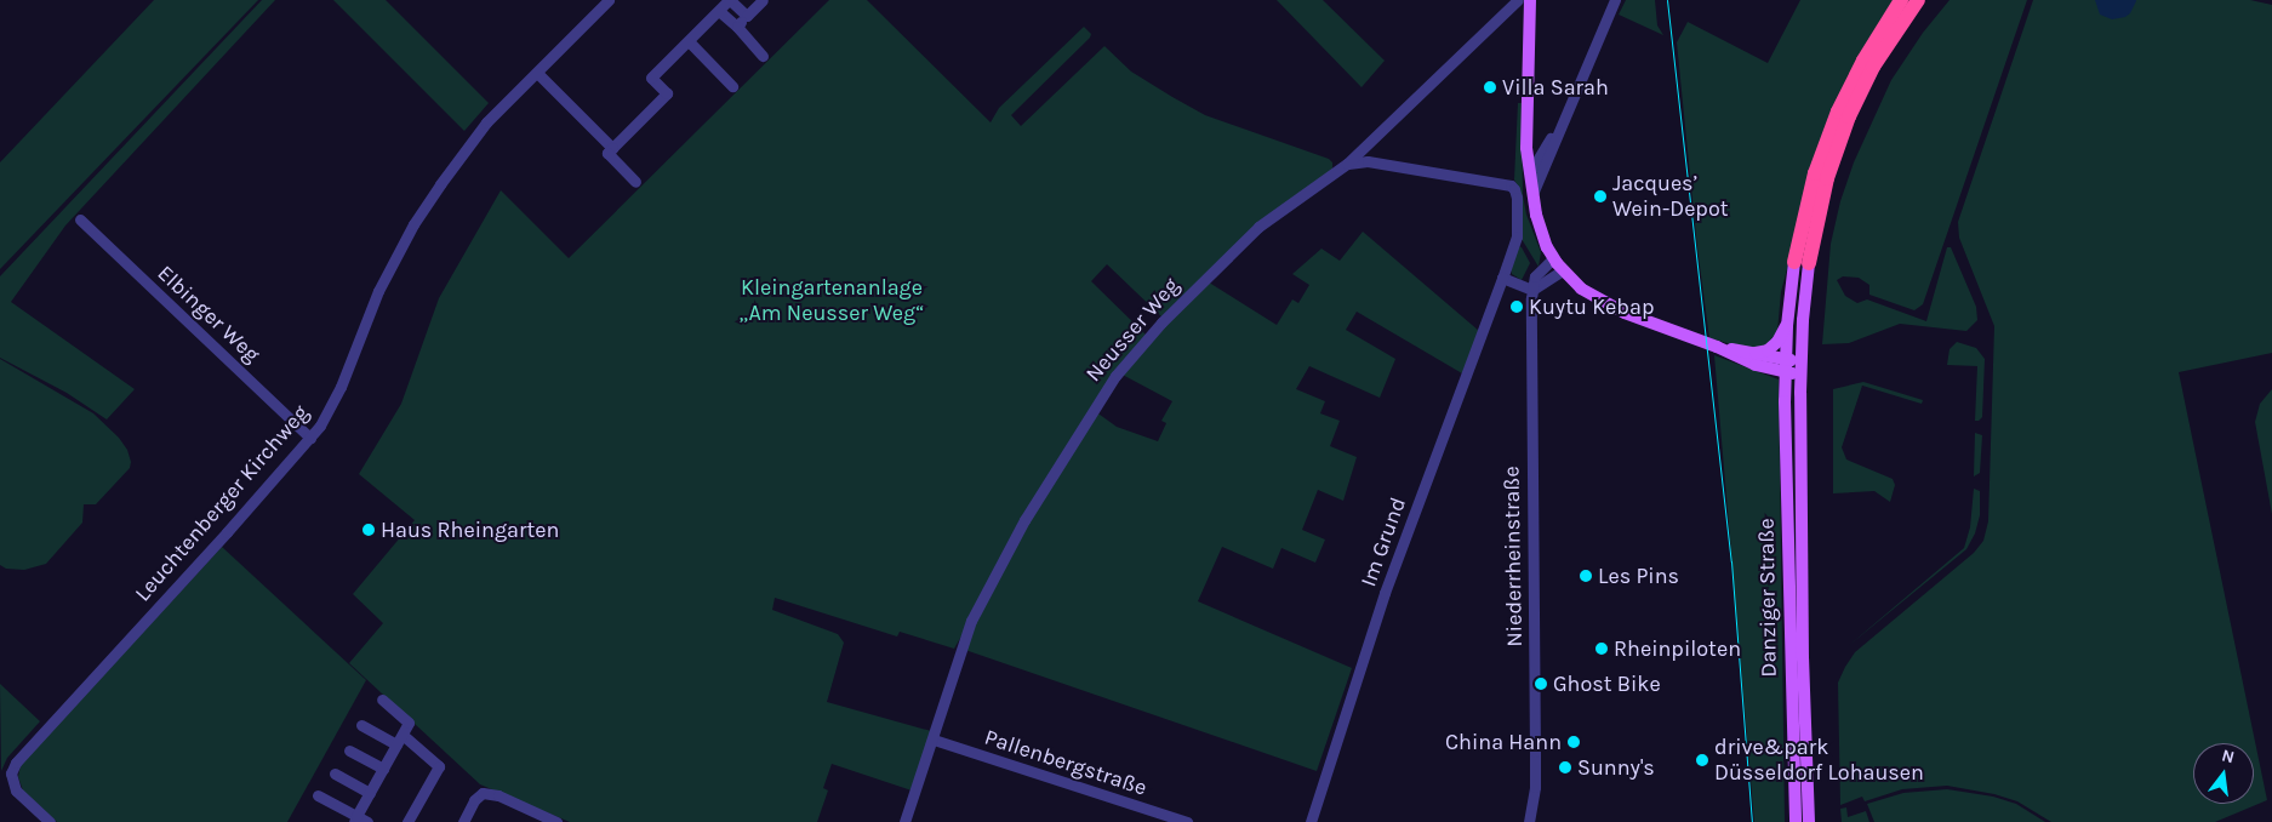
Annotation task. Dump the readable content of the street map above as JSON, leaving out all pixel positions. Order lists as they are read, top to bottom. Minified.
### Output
{"streets":{"highway":["Danziger Straße"],"street":["Elbinger Weg","Neusser Weg","Leuchtenberger Kirchweg","Im Grund","Niederrheinstraße","Pallenbergstraße"]},"crossings":[["Elbinger Weg","Leuchtenberger Kirchweg"],["Neusser Weg","Pallenbergstraße"]],"parks":["Kleingartenanlage „Am Neusser Weg“"],"places":["Villa Sarah","Jacques’ Wein-Depot","Kuytu Kebap","Haus Rheingarten","Les Pins","Rheinpiloten","Ghost Bike","China Hann","drive&park Düsseldorf Lohausen","Sunny's"],"north":"top"}
